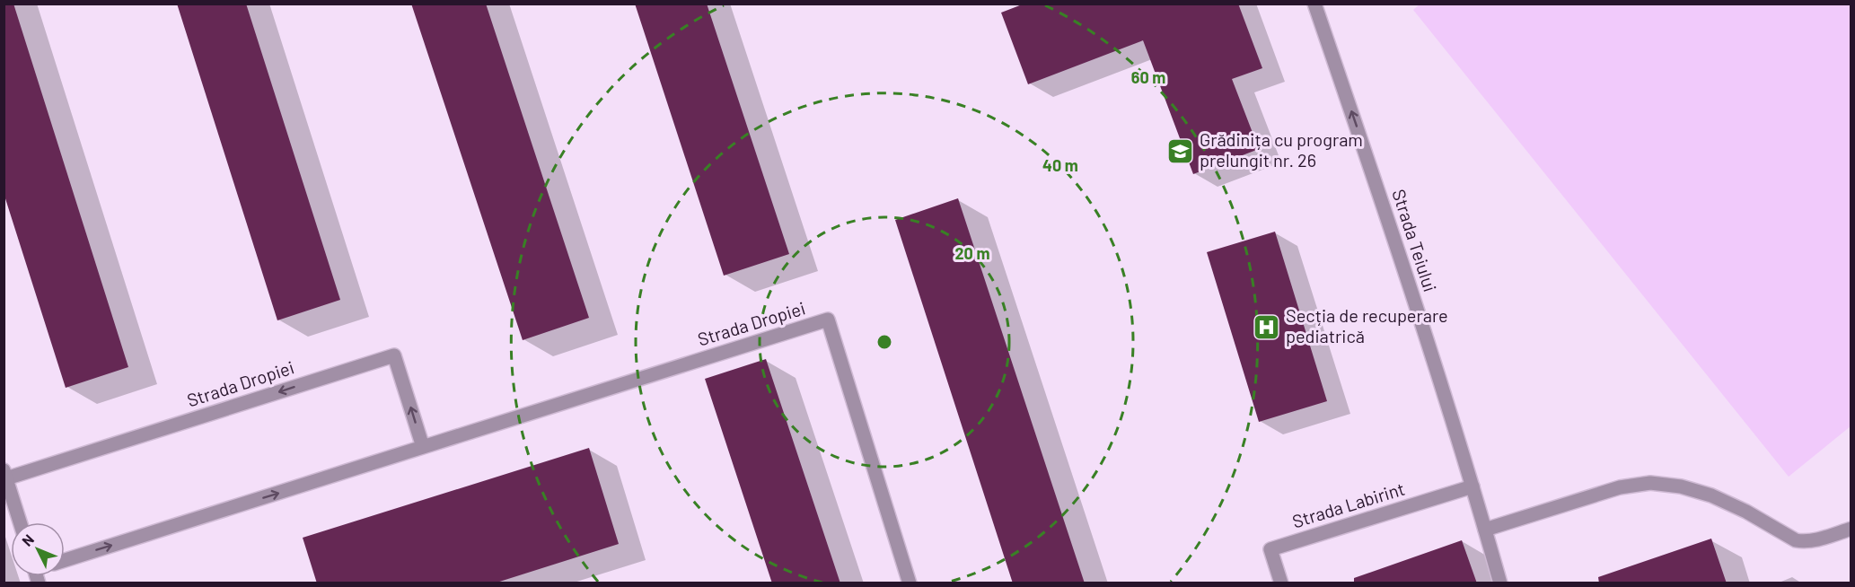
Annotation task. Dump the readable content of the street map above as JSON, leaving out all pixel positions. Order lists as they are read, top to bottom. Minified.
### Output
{"streets":{"street":["Strada Teiului","Strada Dropiei","Strada Labirint"]},"crossings":[["Strada Teiului","Strada Labirint"]],"one_way":["Strada Teiului"],"places":{"school or university":["Grădinița cu program prelungit nr. 26"],"hospital":["Secția de recuperare pediatrică"]},"north":"top left","rings":["60 m","40 m","20 m"]}
